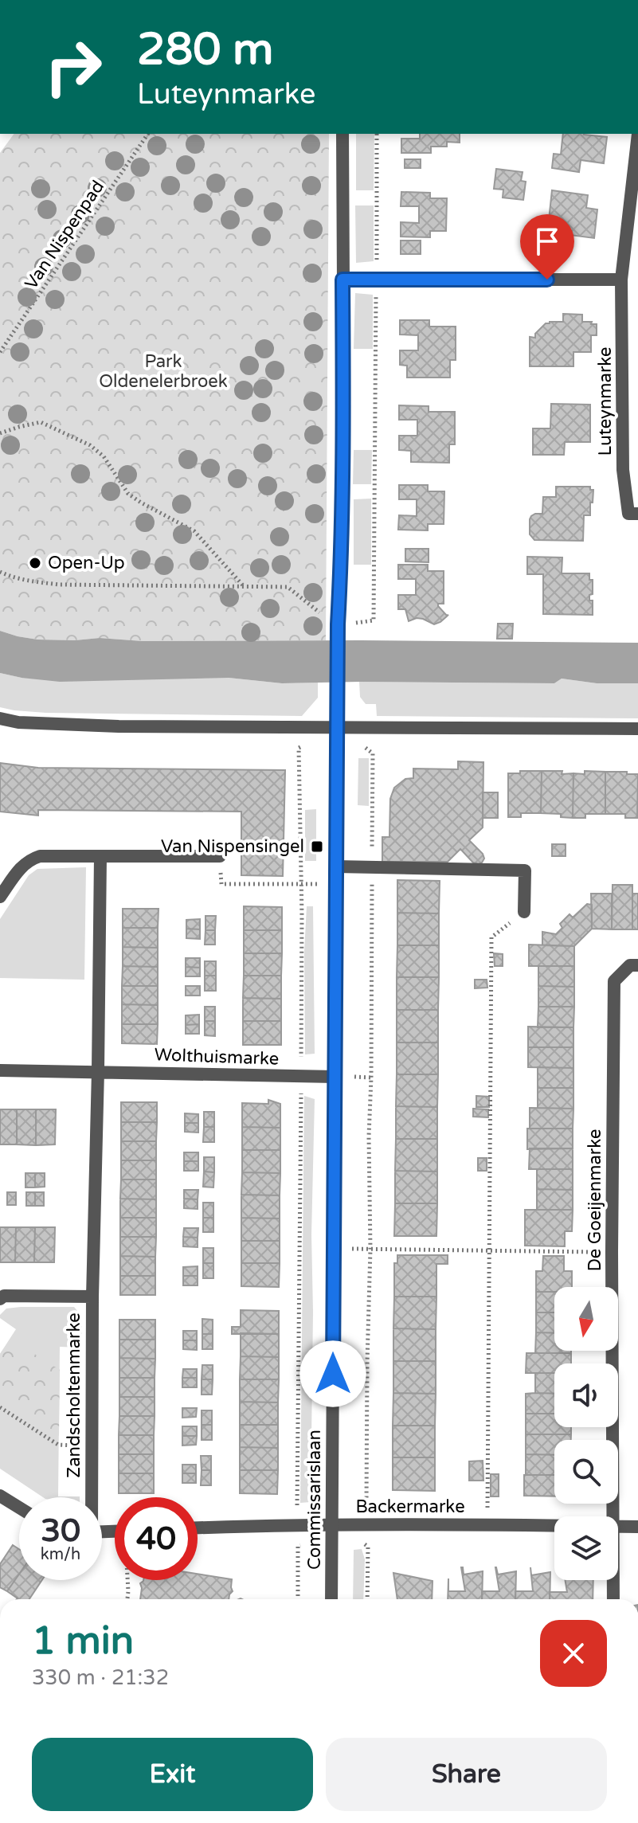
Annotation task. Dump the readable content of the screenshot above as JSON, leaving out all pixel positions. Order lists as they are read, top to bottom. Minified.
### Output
{"streets":{"street":["Luteynmarke","Wolthuismarke","De Goeijenmarke","Zandscholtenmarke","Commissarislaan","Backermarke"],"path":["Van Nispenpad"]},"crossings":[["Wolthuismarke","Zandscholtenmarke"],["Wolthuismarke","Commissarislaan"],["Commissarislaan","Backermarke"]],"parks":["Park Oldenelerbroek"],"places":{"other":["Open-Up"],"transit":["Van Nispensingel"]},"north":"bottom","page":{"turn":["280 m","Luteynmarke"],"speed":"30 km/h","limit":"40","heading":["1 min","330 m · 21:32"],"buttons":["Exit","Share"]}}
